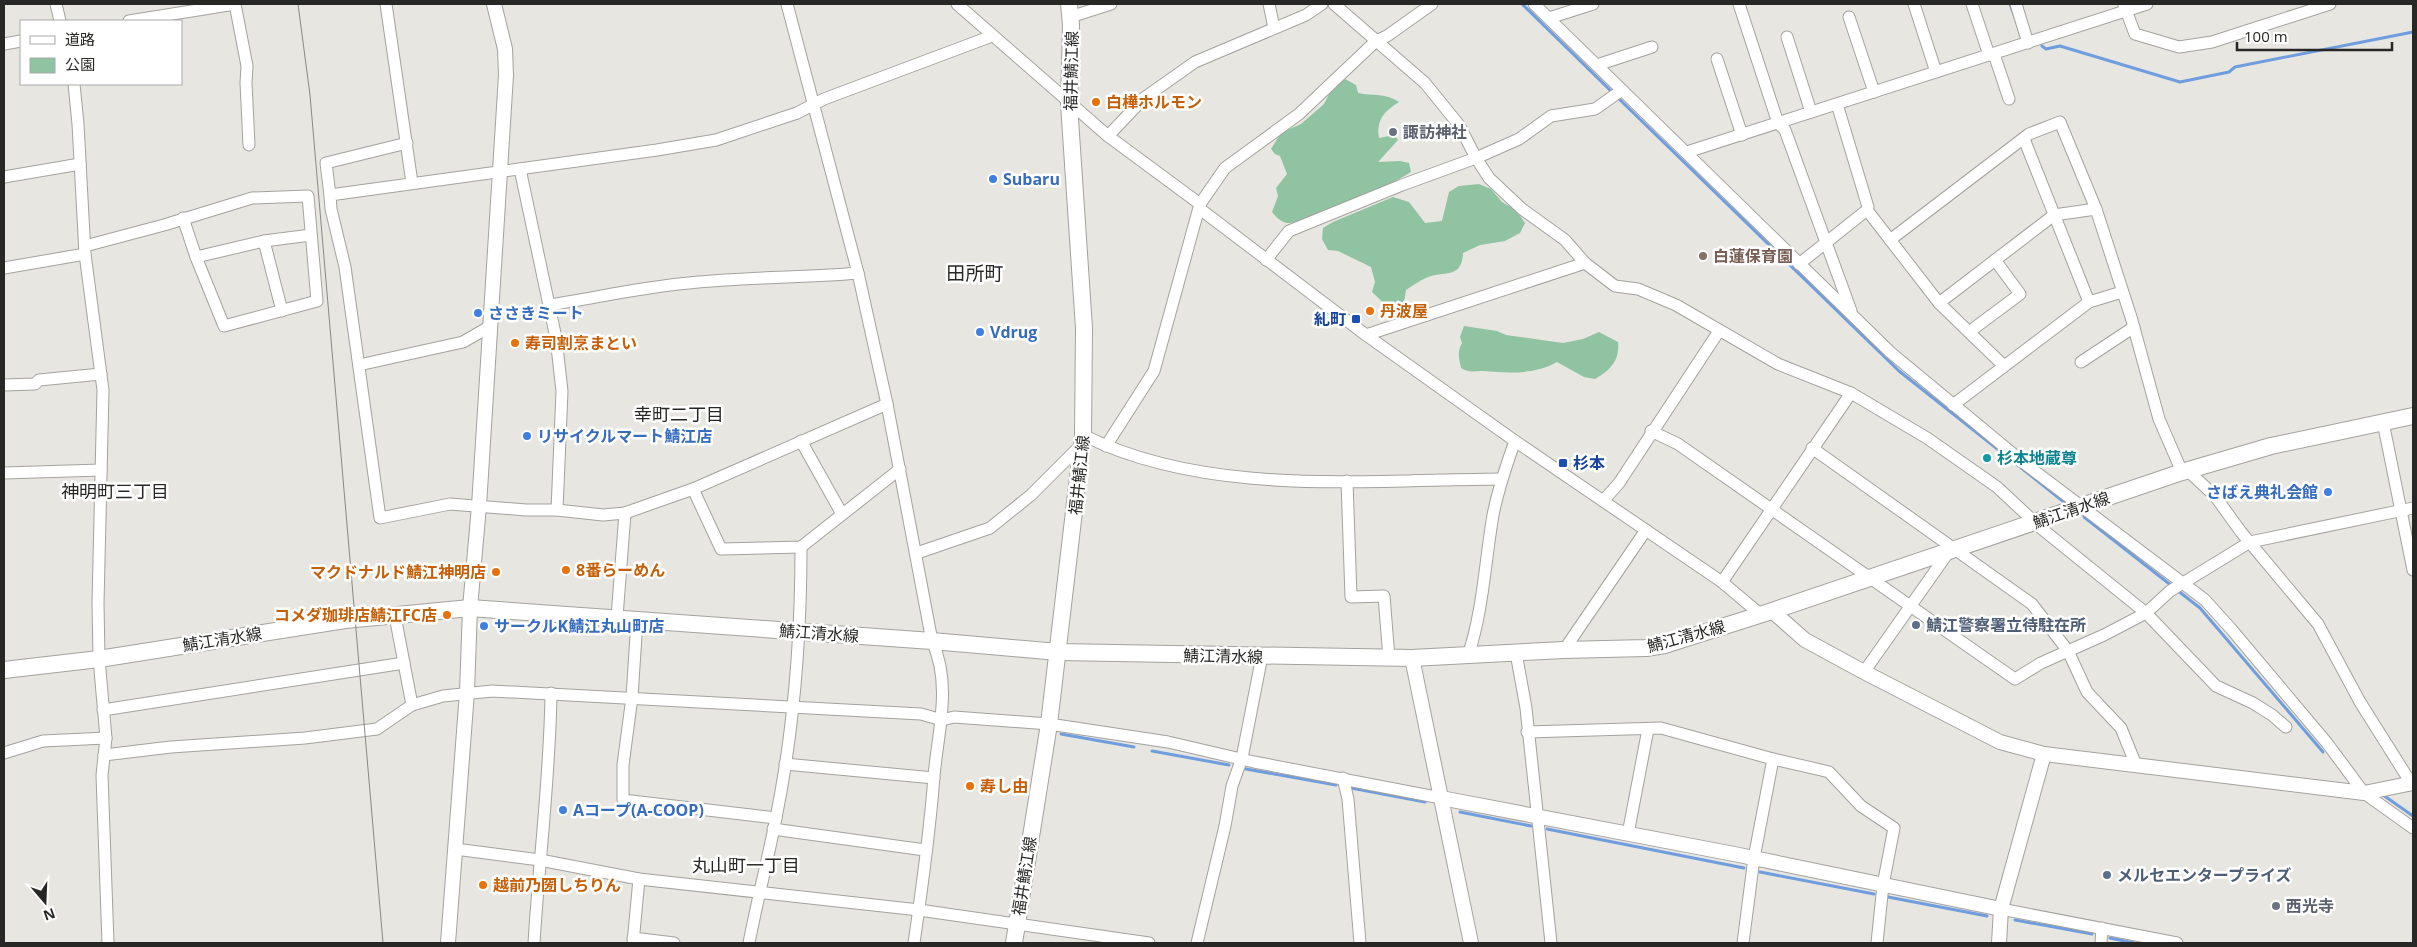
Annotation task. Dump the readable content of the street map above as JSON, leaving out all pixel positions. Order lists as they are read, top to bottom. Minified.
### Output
{"streets":{"main road":["福井鯖江線","鯖江清水線"]},"crossings":[["福井鯖江線","鯖江清水線"]],"districts":["田所町","幸町二丁目","神明町三丁目","丸山町一丁目"],"places":{"other":["白樺ホルモン","諏訪神社","Subaru","白蓮保育園","丹波屋","ささきミート","Vdrug","寿司割烹まとい","リサイクルマート鯖江店","杉本地蔵尊","さばえ典礼会館","8番らーめん","マクドナルド鯖江神明店","コメダ珈琲店鯖江FC店","鯖江警察署立待駐在所","サークルK鯖江丸山町店","寿し由","Aコープ(A-COOP)","メルセエンタープライズ","越前乃圀しちりん","西光寺"],"transit":["糺町","杉本"]},"legend":["道路","公園"],"scale_bar":"100 m","north":"bottom"}
